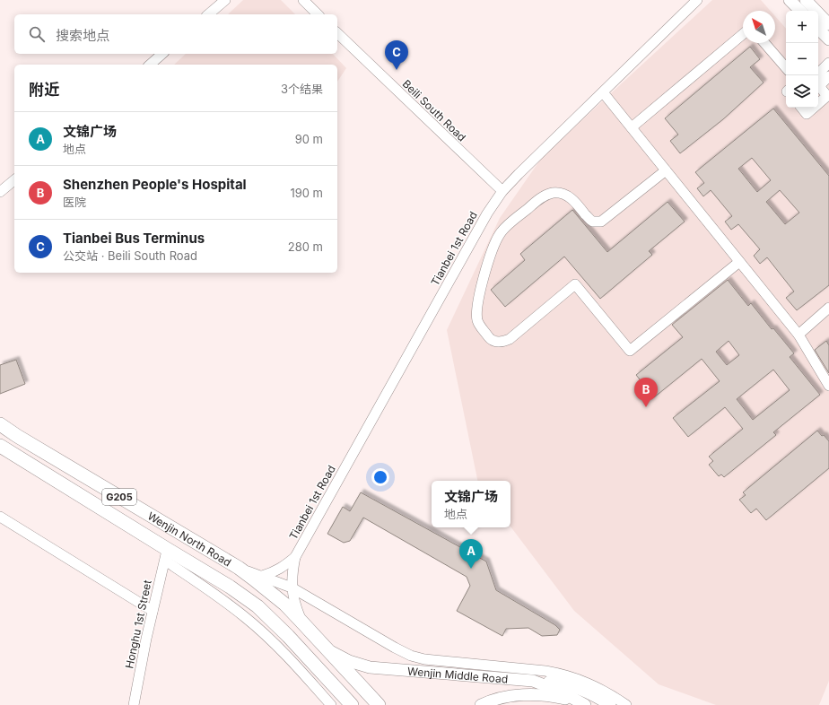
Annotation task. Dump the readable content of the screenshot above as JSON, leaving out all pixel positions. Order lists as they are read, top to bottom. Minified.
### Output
{"streets":{"highway":["G205","Wenjin North Road"],"main road":["Wenjin Middle Road"],"street":["Beili South Road","Tianbei 1st Road","Honghu 1st Street"]},"crossings":[["Beili South Road","Tianbei 1st Road"],["Tianbei 1st Road","Wenjin North Road"],["Wenjin North Road","Honghu 1st Street"],["Wenjin North Road","Wenjin Middle Road"]],"north":"top left","page":{"map_buttons":["+","−"],"search":"搜索地点","pins":["C","B","A"],"heading":["附近","3个结果"],"list":[{"mark":"A","name":"文锦广场","note":"地点","value":"90 m"},{"mark":"B","name":"Shenzhen People's Hospital","note":"医院","value":"190 m"},{"mark":"C","name":"Tianbei Bus Terminus","note":"公交站 · Beili South Road","value":"280 m"}],"popup":["文锦广场","地点"]}}
